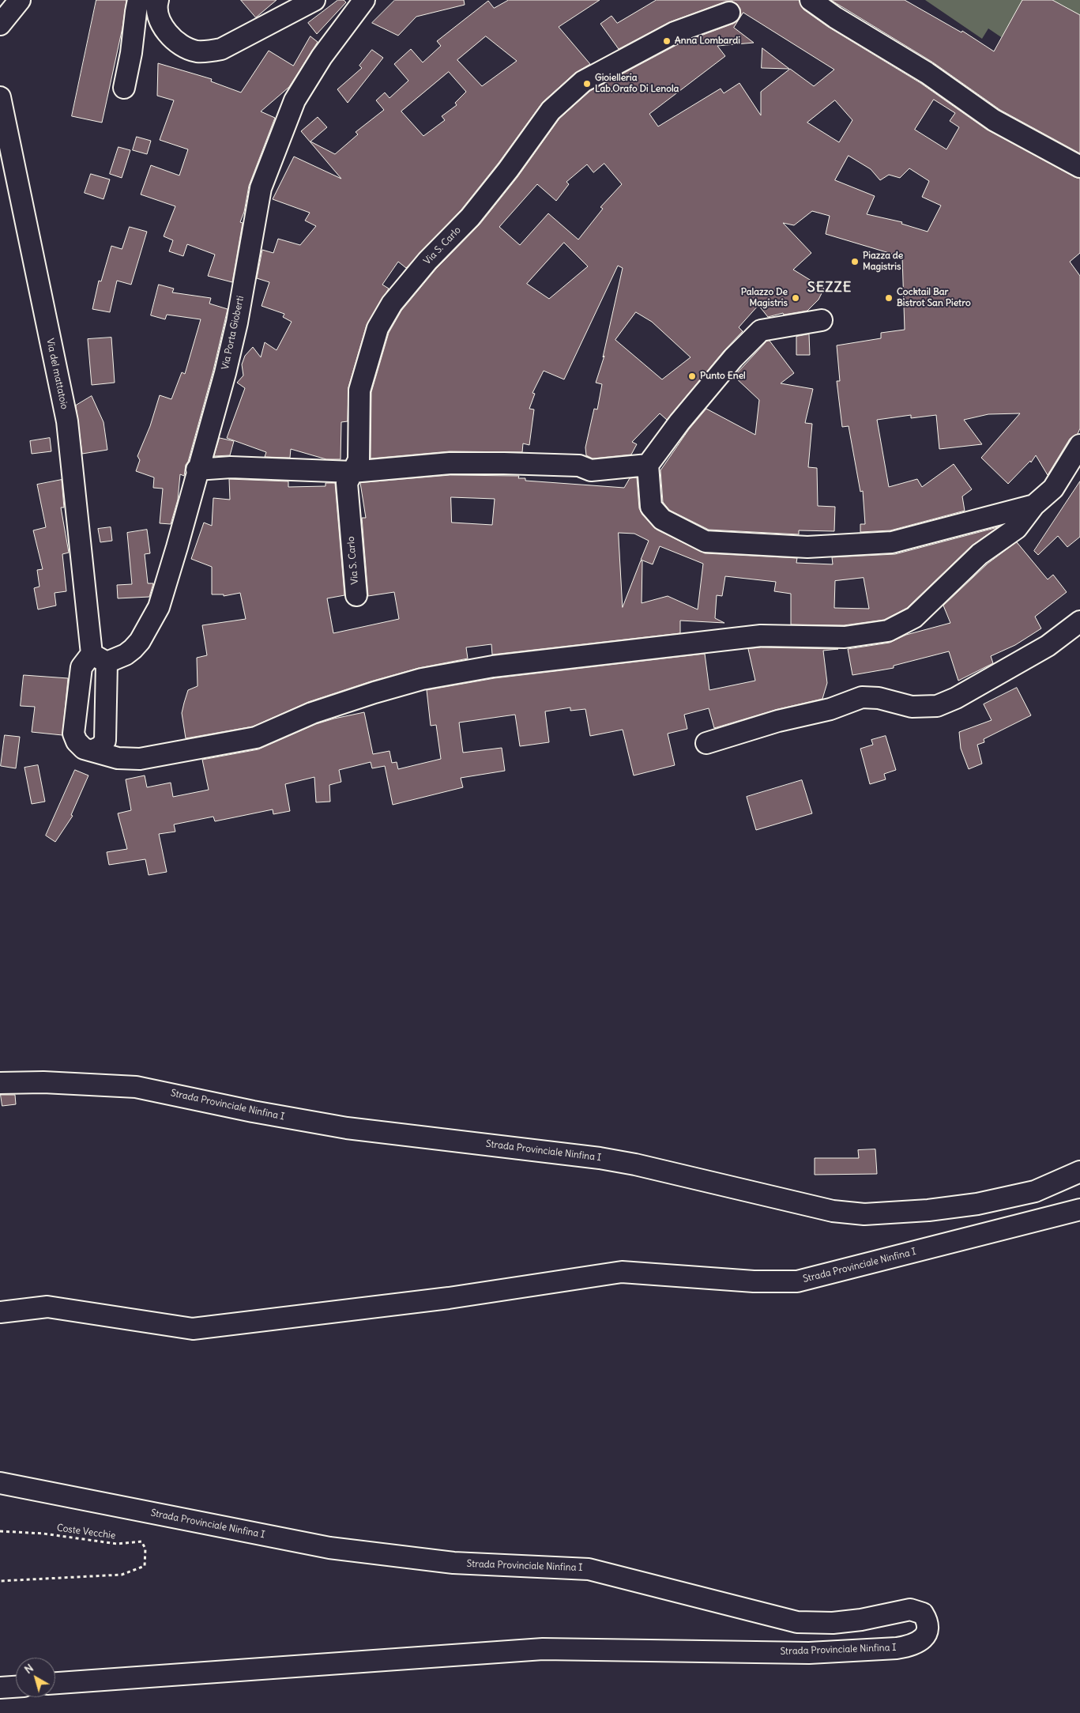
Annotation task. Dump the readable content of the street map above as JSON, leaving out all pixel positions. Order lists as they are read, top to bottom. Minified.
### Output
{"streets":{"street":["Via S. Carlo","Via Porta Gioberti","Via del mattatoio","Strada Provinciale Ninfina I"],"path":["Coste Vecchie"]},"crossings":[["Via Porta Gioberti","Via del mattatoio"]],"districts":["SEZZE"],"places":["Anna Lombardi","Gioielleria Lab.Orafo Di Lenola","Piazza de Magistris","Palazzo De Magistris","Cocktail Bar Bistrot San Pietro","Punto Enel"],"north":"top left"}
